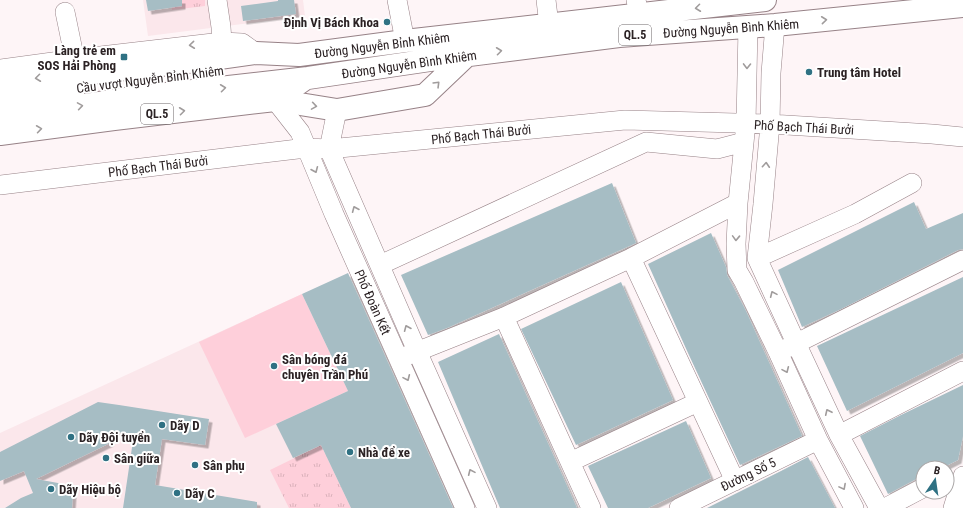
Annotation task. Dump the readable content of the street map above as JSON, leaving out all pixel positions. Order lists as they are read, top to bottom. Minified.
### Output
{"streets":{"highway":["Đường Nguyễn Bình Khiêm","QL.5","Đường Nguyễn Bỉnh Khiêm","Cầu vượt Nguyễn Bỉnh Khiêm"],"street":["Phố Bạch Thái Bưởi","Phố Đoàn Kết","Đường Số 5"]},"crossings":[["Đường Nguyễn Bình Khiêm","Đường Nguyễn Bỉnh Khiêm"],["Đường Nguyễn Bình Khiêm","Cầu vượt Nguyễn Bỉnh Khiêm"],["Đường Nguyễn Bỉnh Khiêm","Cầu vượt Nguyễn Bỉnh Khiêm"],["Đường Nguyễn Bỉnh Khiêm","Phố Đoàn Kết"],["Phố Bạch Thái Bưởi","Phố Đoàn Kết"]],"one_way":["Đường Nguyễn Bình Khiêm"],"places":{"other":["Định Vị Bách Khoa","Trung tâm Hotel","Sân bóng đá chuyên Trần Phú","Dãy D","Dãy Đội tuyển","Nhà để xe","Sân giữa","Sân phụ","Dãy Hiệu bộ","Dãy C"],"transit":["Làng trẻ em SOS Hải Phòng"]},"north":"top"}
